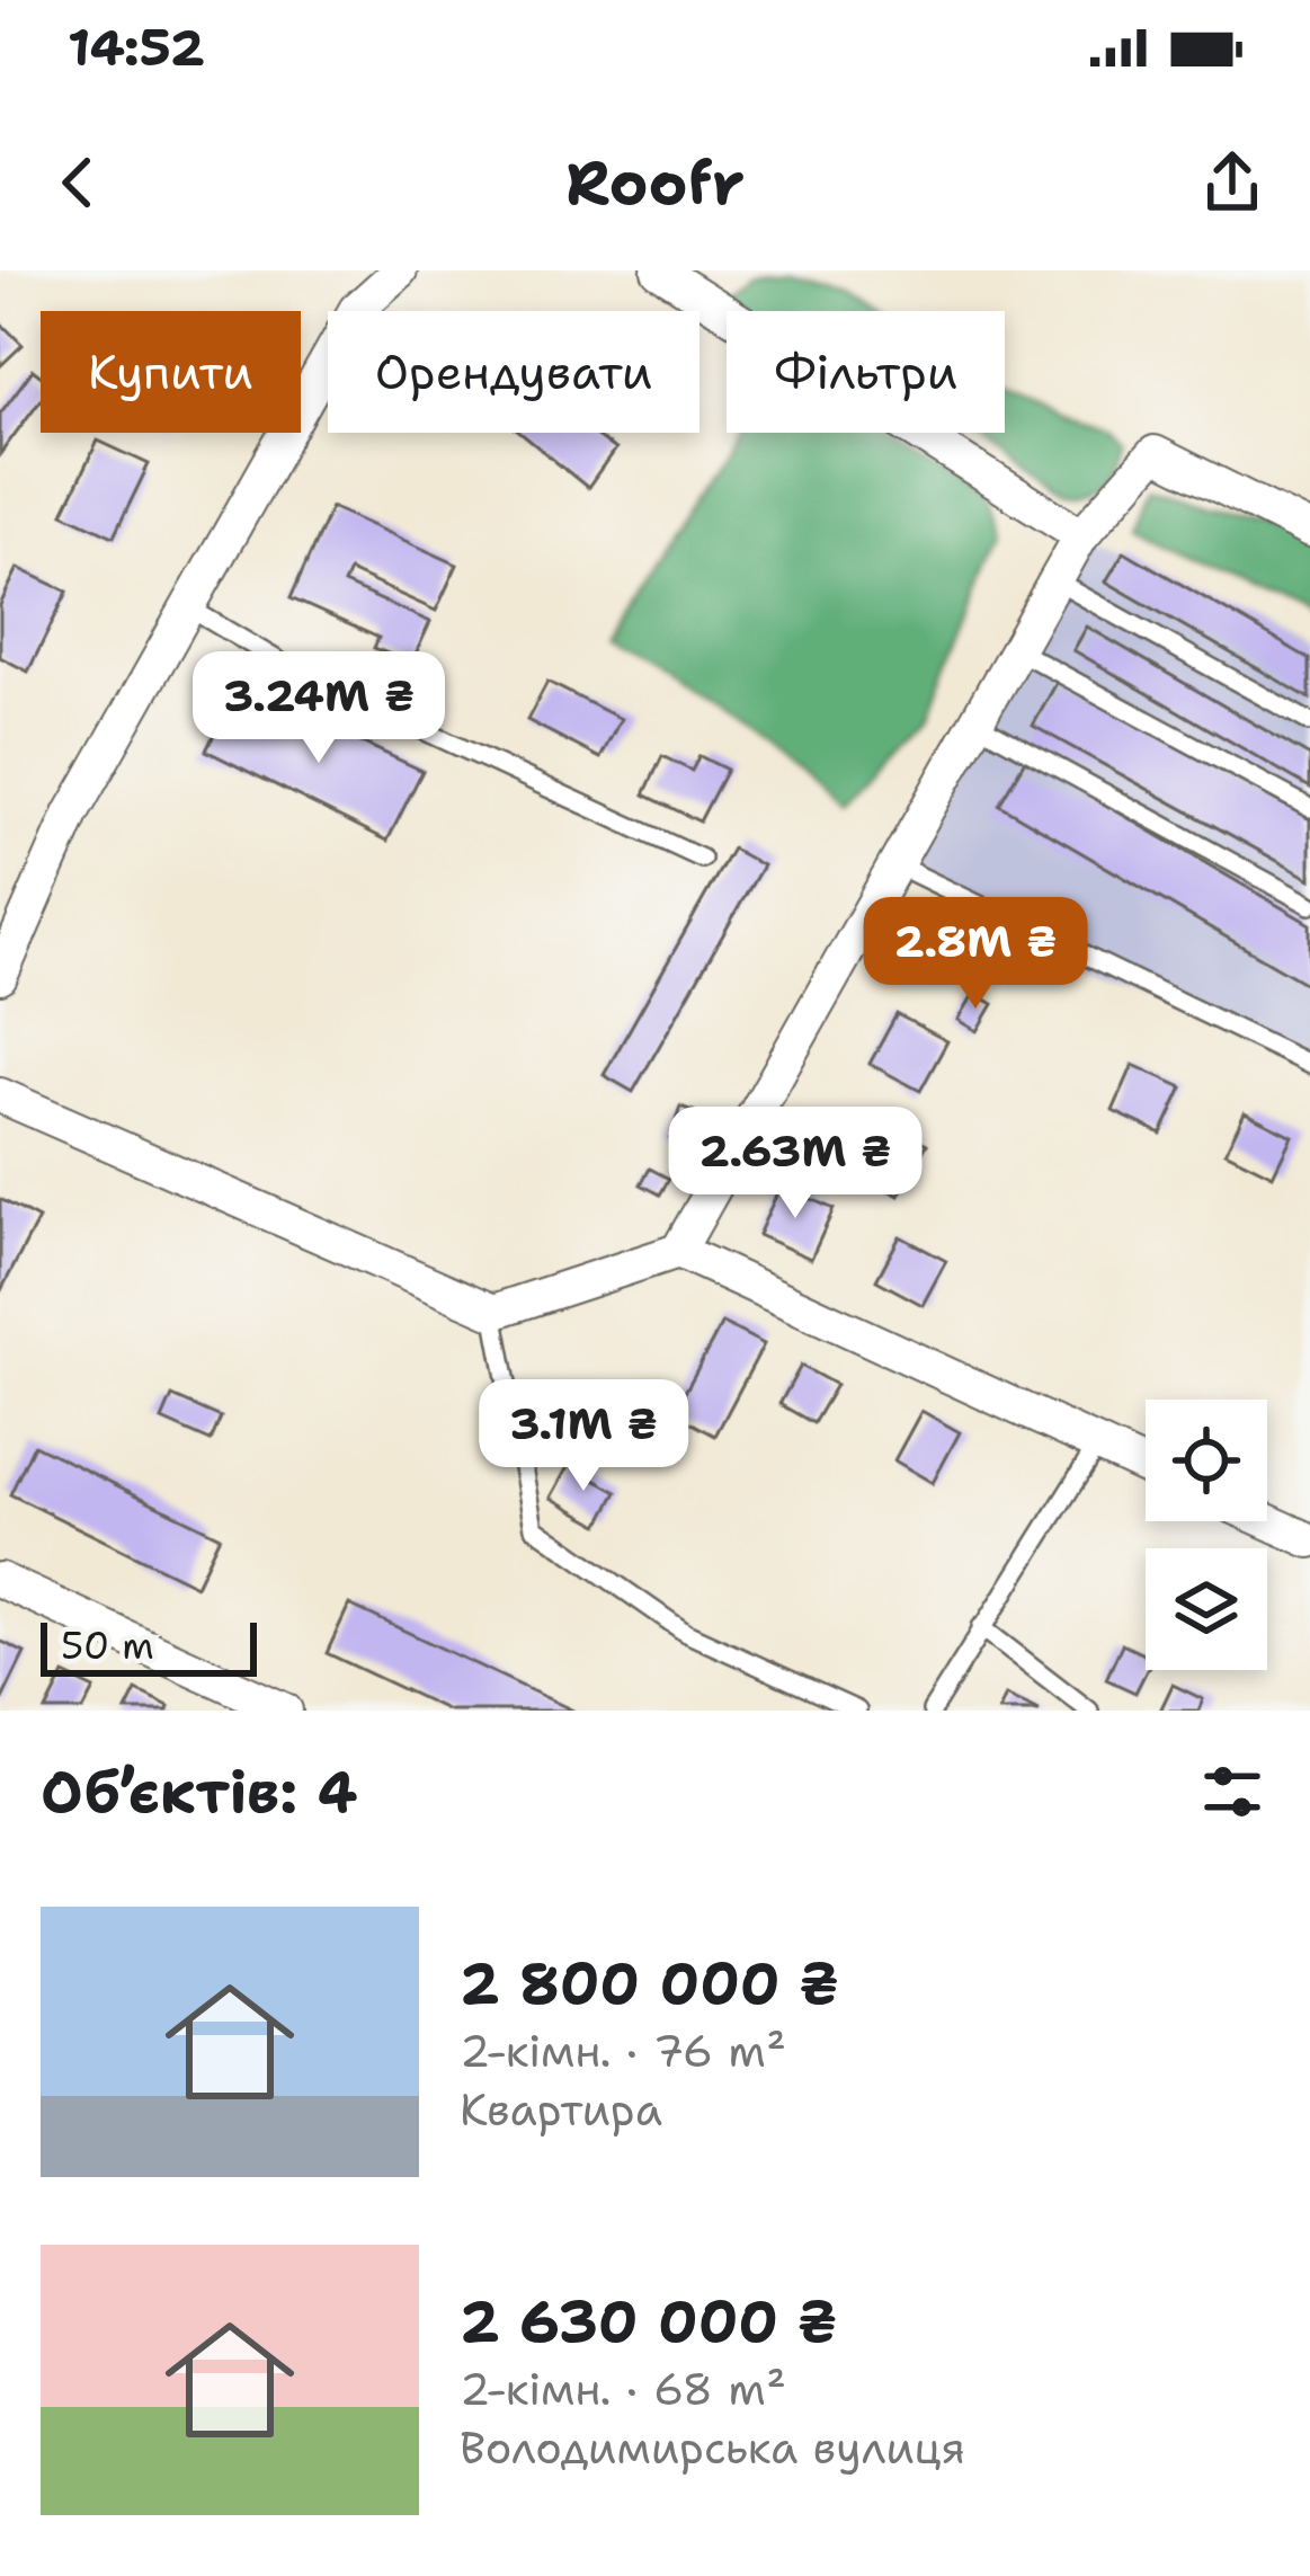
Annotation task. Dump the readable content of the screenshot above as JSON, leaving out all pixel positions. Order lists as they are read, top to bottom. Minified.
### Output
{"scale_bar":"50 m","page":{"status":"14:52","header":"Roofr","chip":["Купити","Орендувати","Фільтри"],"price":["3.24M ₴","2.8M ₴","2.63M ₴","3.1M ₴"],"scale":"50 m","heading":"Об’єктів: 4","list":[{"name":"2 800 000 ₴","note":"2-кімн. · 76 m² · Квартира"},{"name":"2 630 000 ₴","note":"2-кімн. · 68 m² · Володимирська вулиця"}]}}
